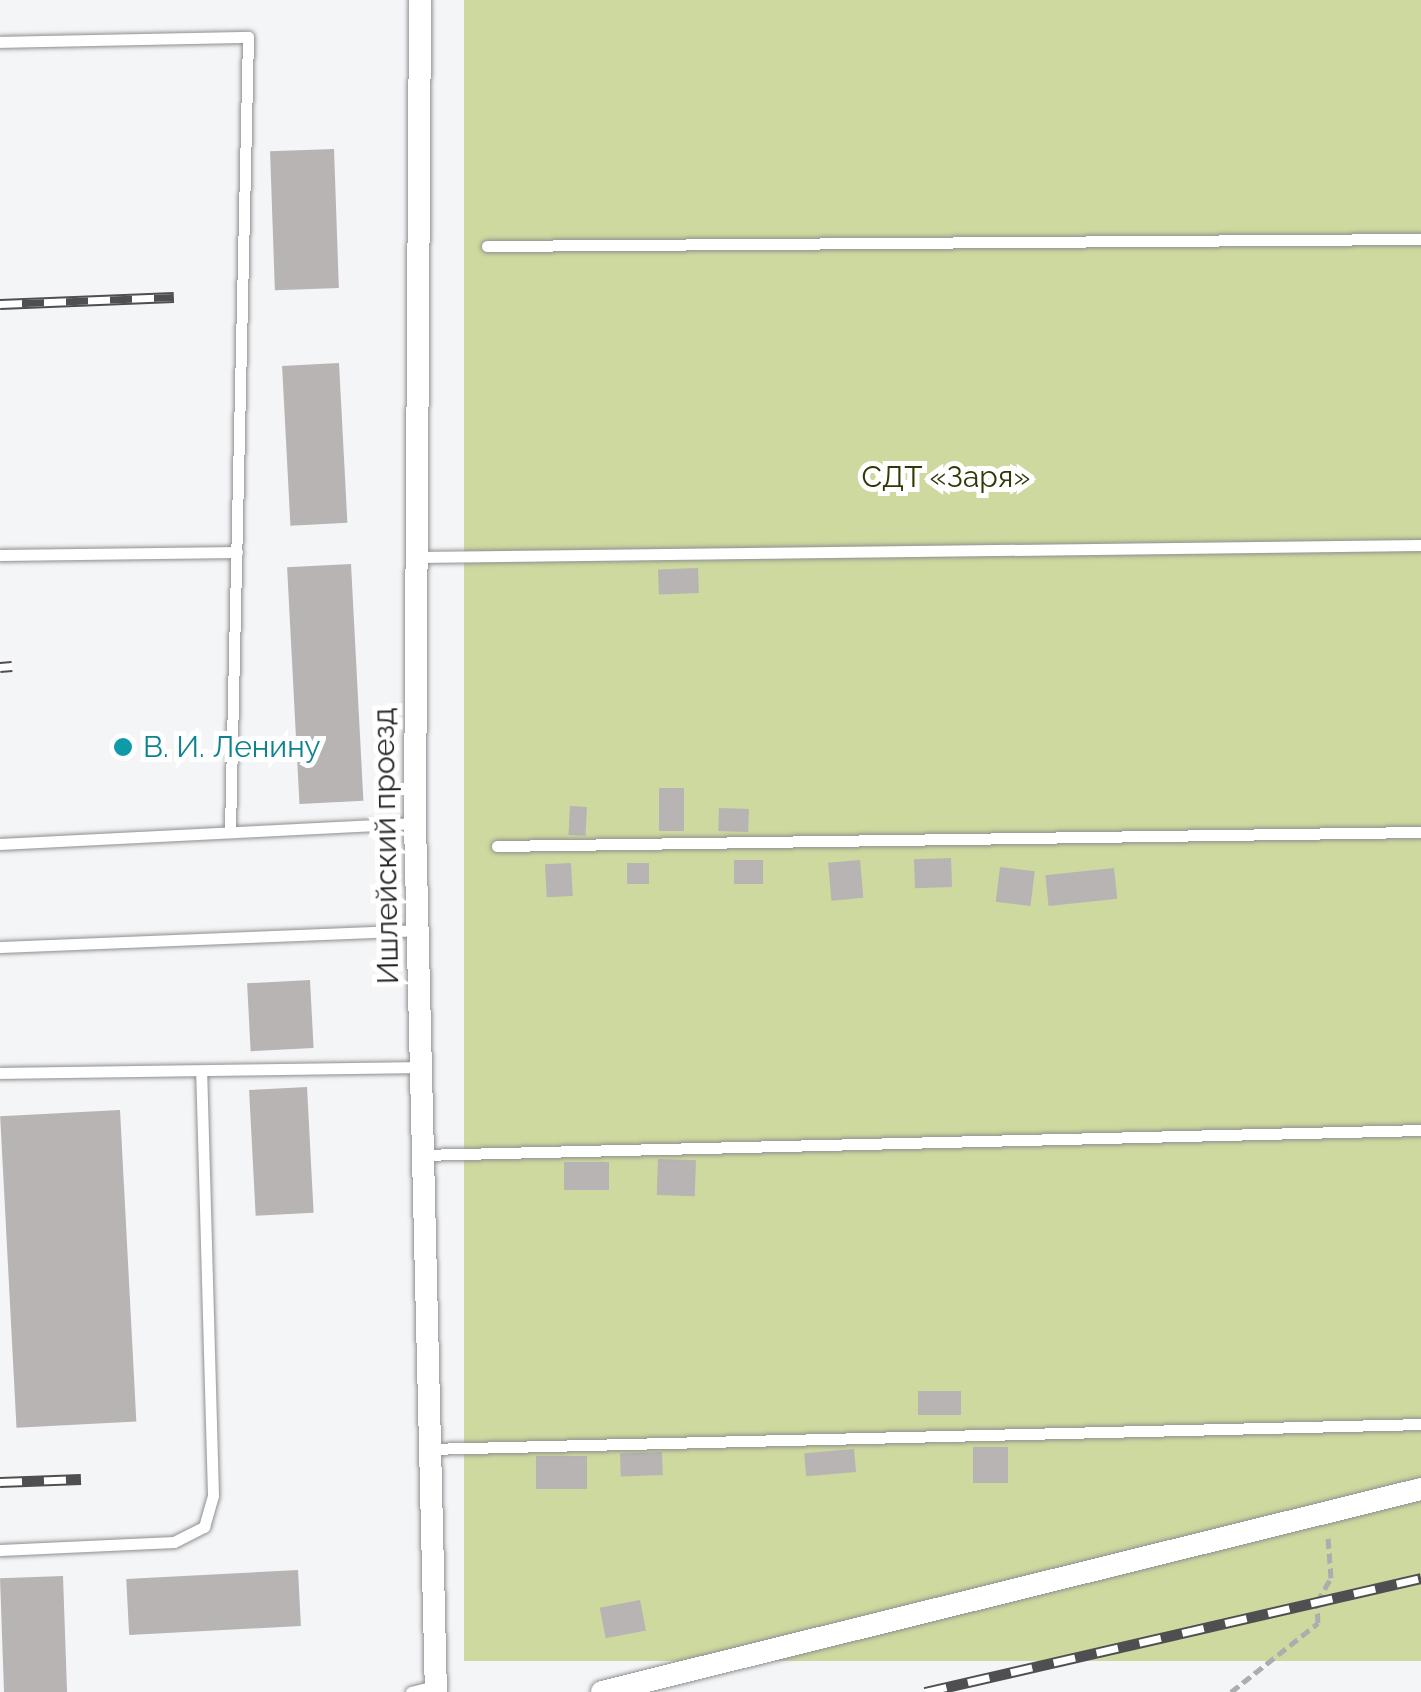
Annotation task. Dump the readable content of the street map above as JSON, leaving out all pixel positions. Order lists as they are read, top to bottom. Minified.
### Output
{"streets":{"street":["Ишлейский проезд"]},"parks":["СДТ «Заря»"],"places":["В. И. Ленину"]}
